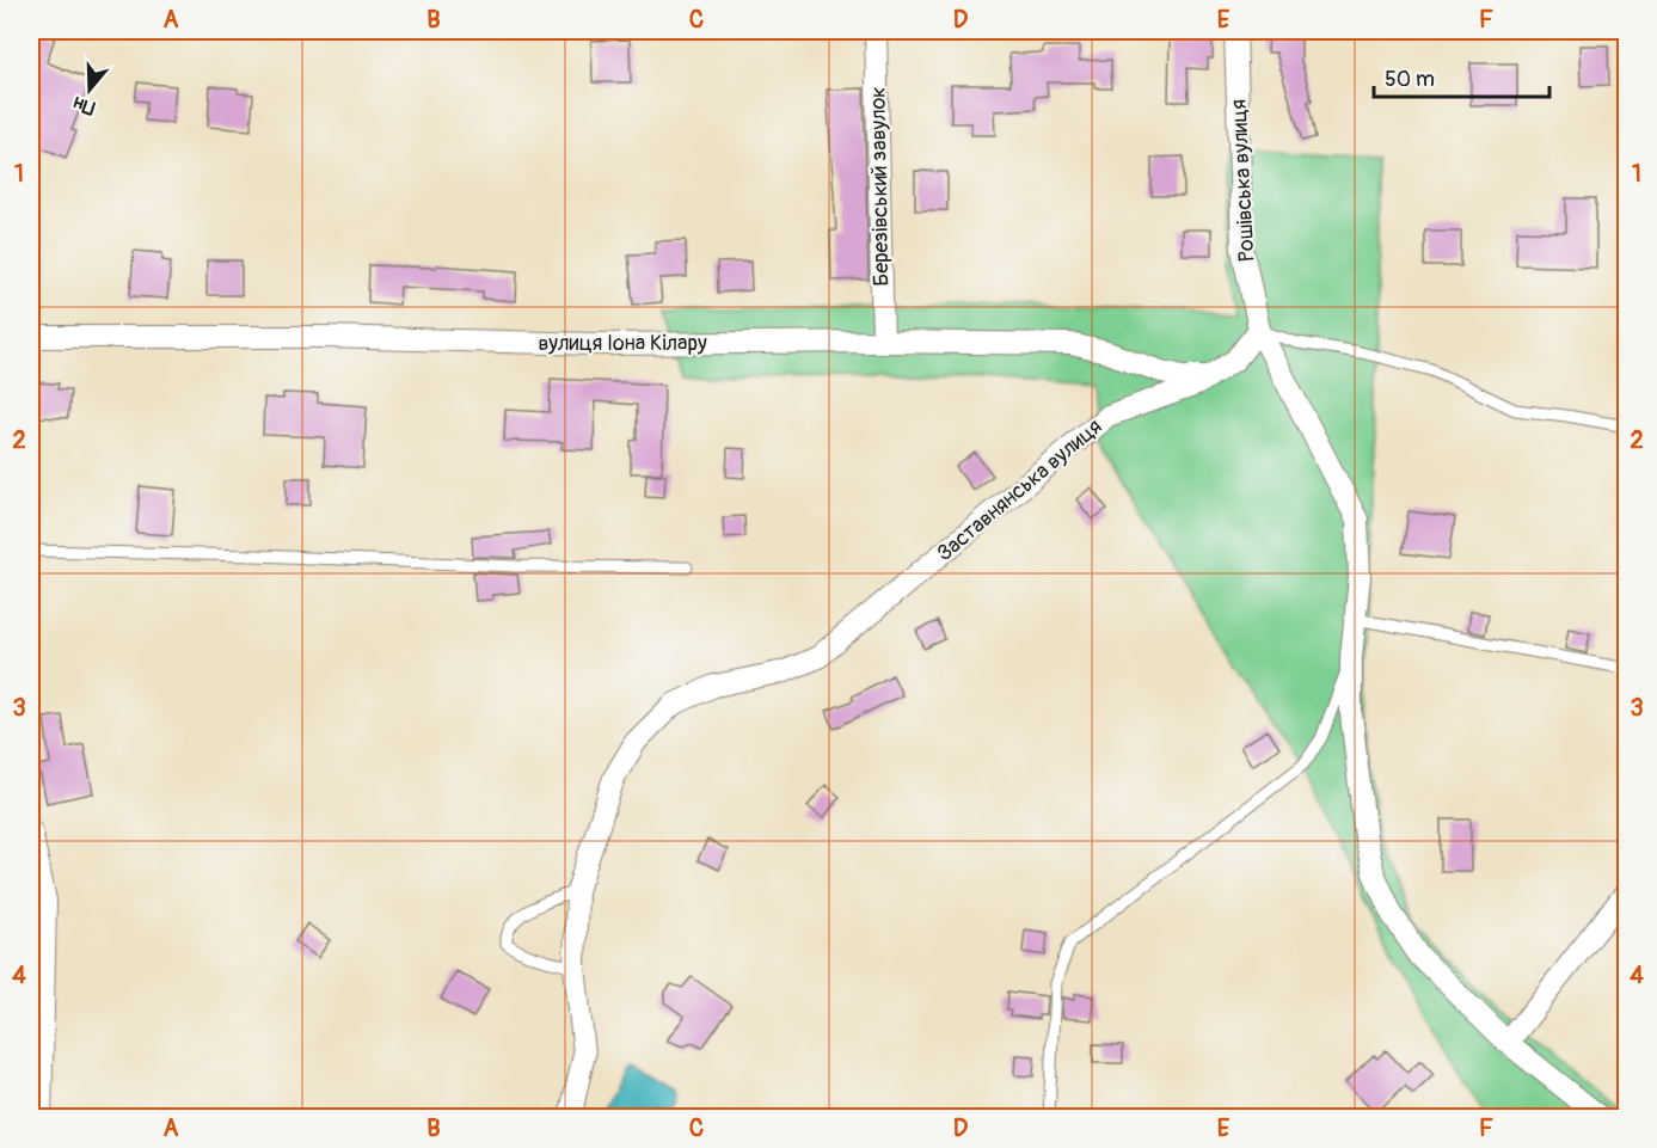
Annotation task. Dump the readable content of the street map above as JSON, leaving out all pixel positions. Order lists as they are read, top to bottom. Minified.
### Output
{"streets":{"street":["Рошівська вулиця","Березівський завулок","вулиця Іона Кілару","Заставнянська вулиця"]},"crossings":[["Рошівська вулиця","Заставнянська вулиця"],["Березівський завулок","вулиця Іона Кілару"],["вулиця Іона Кілару","Заставнянська вулиця"]],"scale_bar":"50 m","north":"bottom","grid":{"columns":["A","B","C","D","E","F"],"rows":["1","2","3","4"]}}
